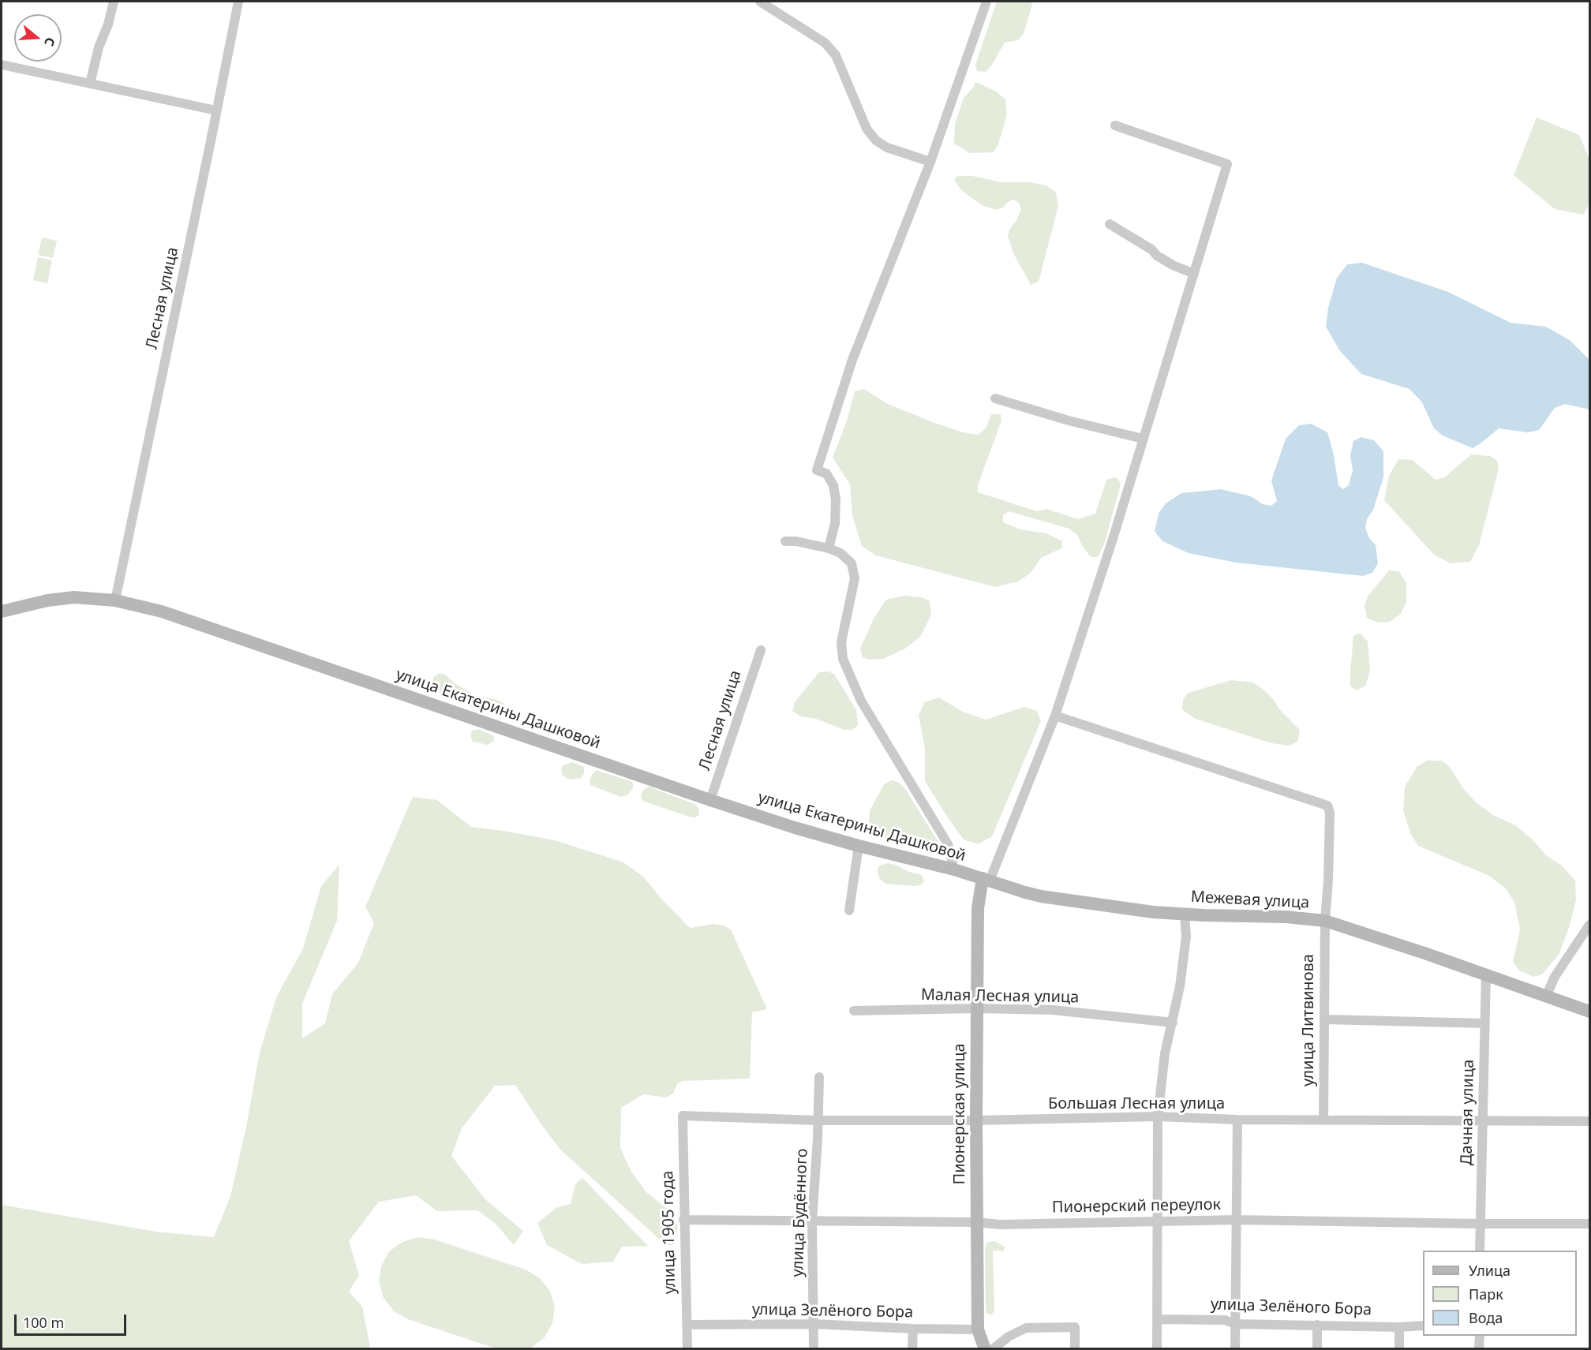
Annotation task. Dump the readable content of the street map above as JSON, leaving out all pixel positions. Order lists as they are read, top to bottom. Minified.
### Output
{"streets":{"street":["Лесная улица","улица Екатерины Дашковой","Межевая улица","Малая Лесная улица","улица Литвинова","Большая Лесная улица","Дачная улица","Пионерская улица","Пионерский переулок","улица Будённого","улица 1905 года","улица Зелёного Бора"]},"crossings":[["Лесная улица","улица Екатерины Дашковой"],["улица Екатерины Дашковой","Межевая улица"],["улица Екатерины Дашковой","Пионерская улица"],["Межевая улица","улица Литвинова"],["Межевая улица","Дачная улица"],["Межевая улица","Пионерская улица"],["Малая Лесная улица","Пионерская улица"],["улица Литвинова","Большая Лесная улица"],["Большая Лесная улица","Дачная улица"],["Большая Лесная улица","Пионерская улица"],["Большая Лесная улица","улица Будённого"],["Большая Лесная улица","улица 1905 года"],["Дачная улица","Пионерский переулок"],["Пионерская улица","Пионерский переулок"],["Пионерская улица","улица Зелёного Бора"],["Пионерский переулок","улица Будённого"],["Пионерский переулок","улица 1905 года"],["улица Будённого","улица Зелёного Бора"],["улица 1905 года","улица Зелёного Бора"]],"legend":["Улица","Парк","Вода"],"scale_bar":"100 m","north":"right"}
